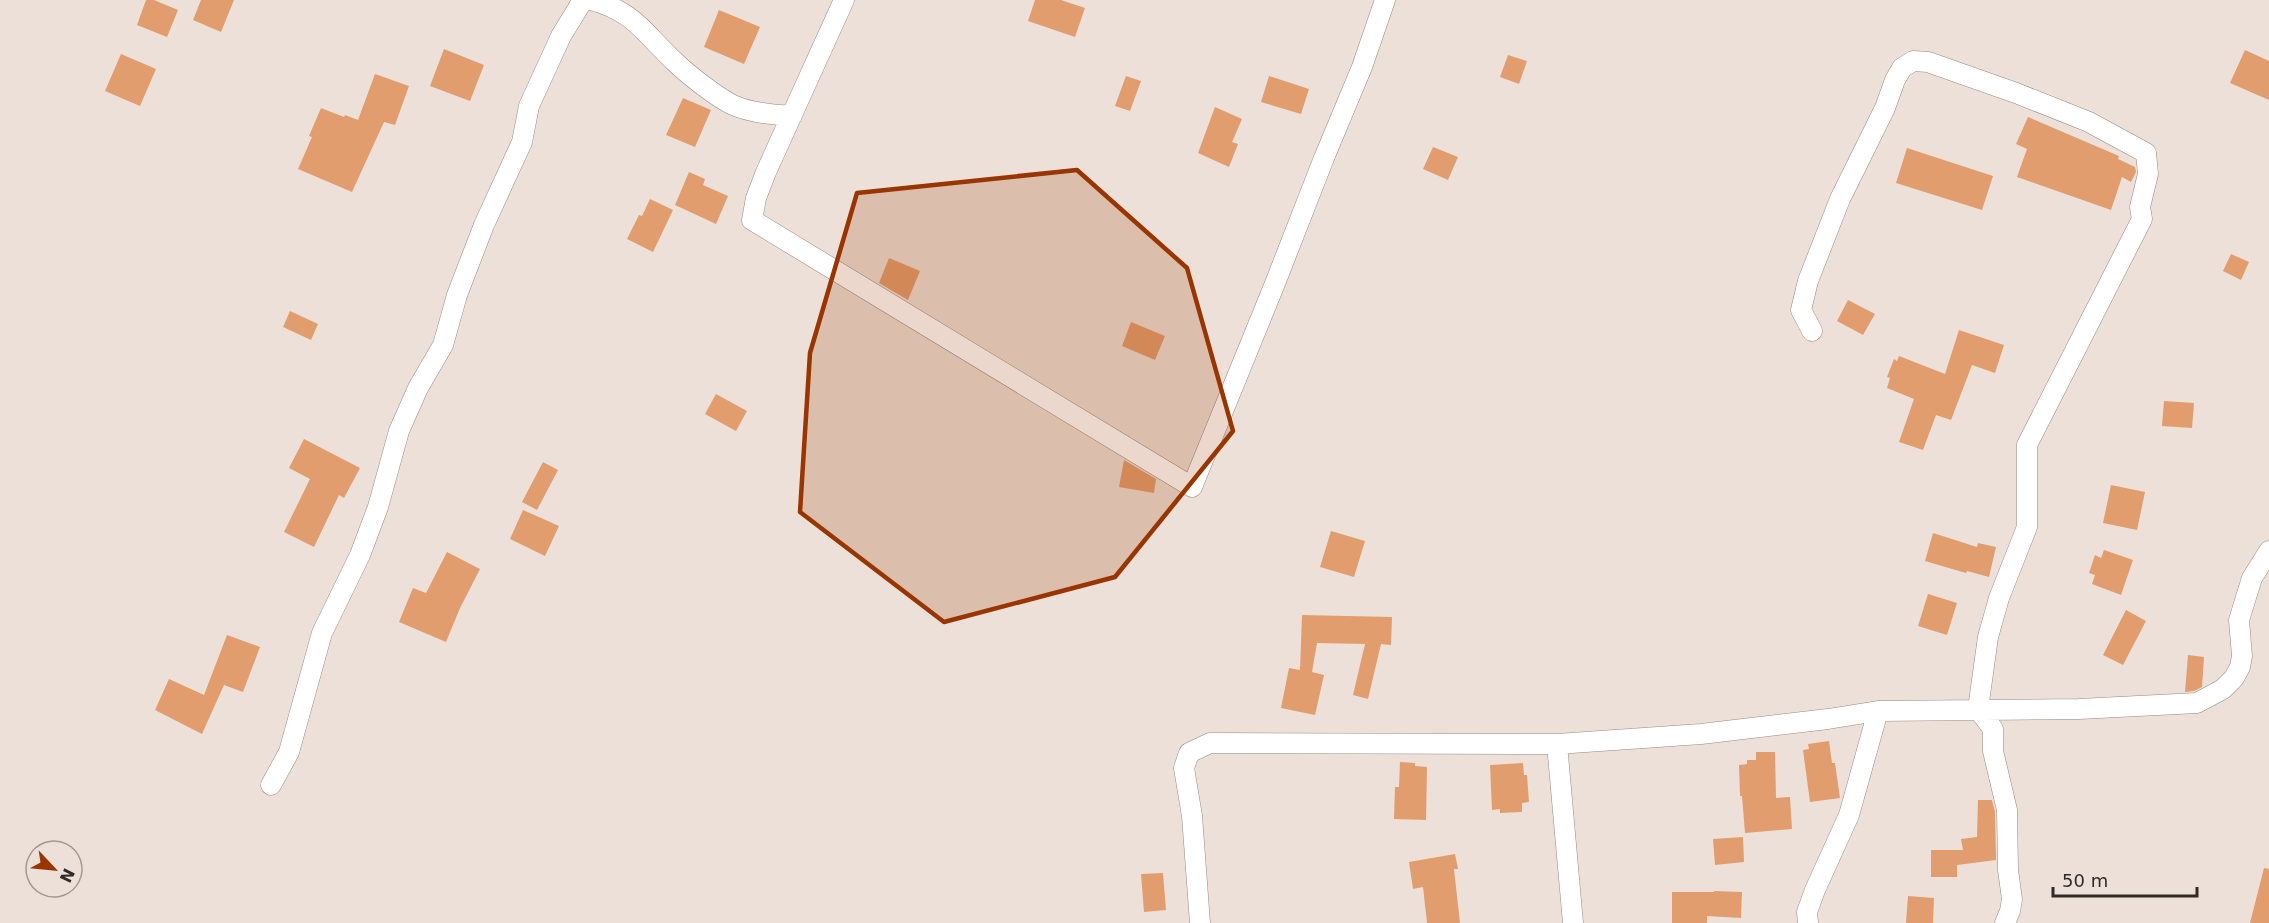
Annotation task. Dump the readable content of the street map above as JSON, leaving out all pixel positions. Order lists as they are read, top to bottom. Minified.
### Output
{"scale_bar":"50 m","north":"bottom right"}
